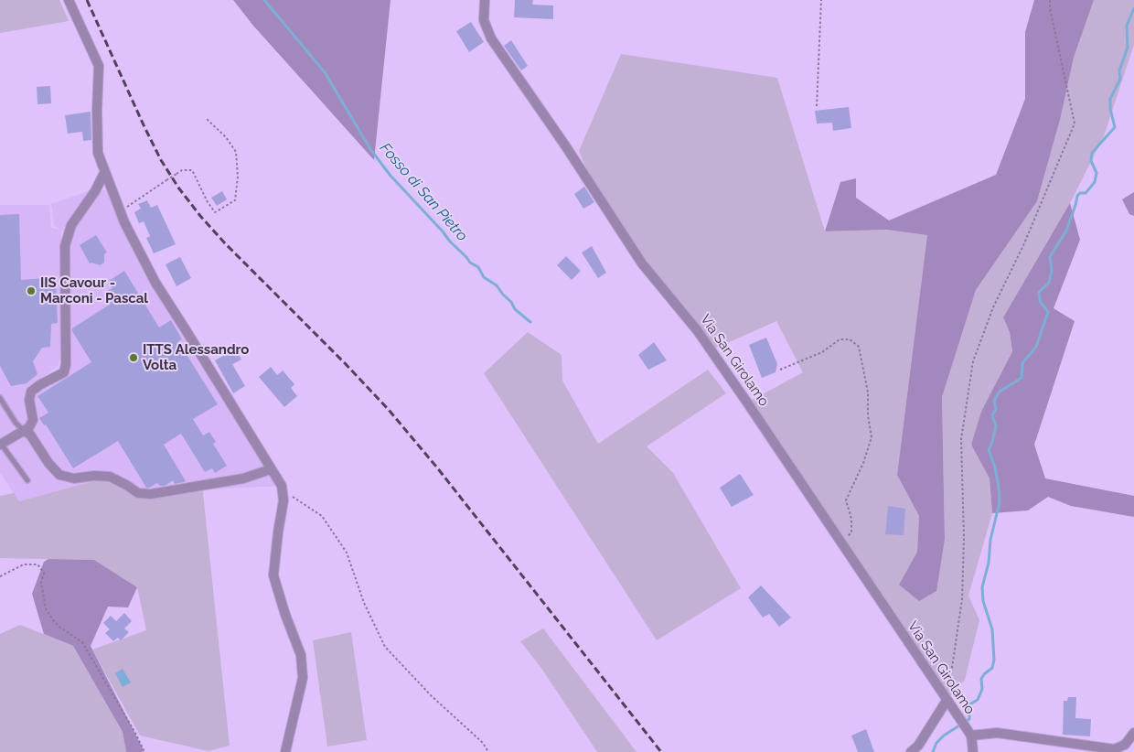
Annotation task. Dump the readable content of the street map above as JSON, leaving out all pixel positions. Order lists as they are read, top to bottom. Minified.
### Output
{"streets":{"street":["Via San Girolamo"]},"water":["Fosso di San Pietro"],"places":["IIS Cavour - Marconi - Pascal","ITTS Alessandro Volta"]}
